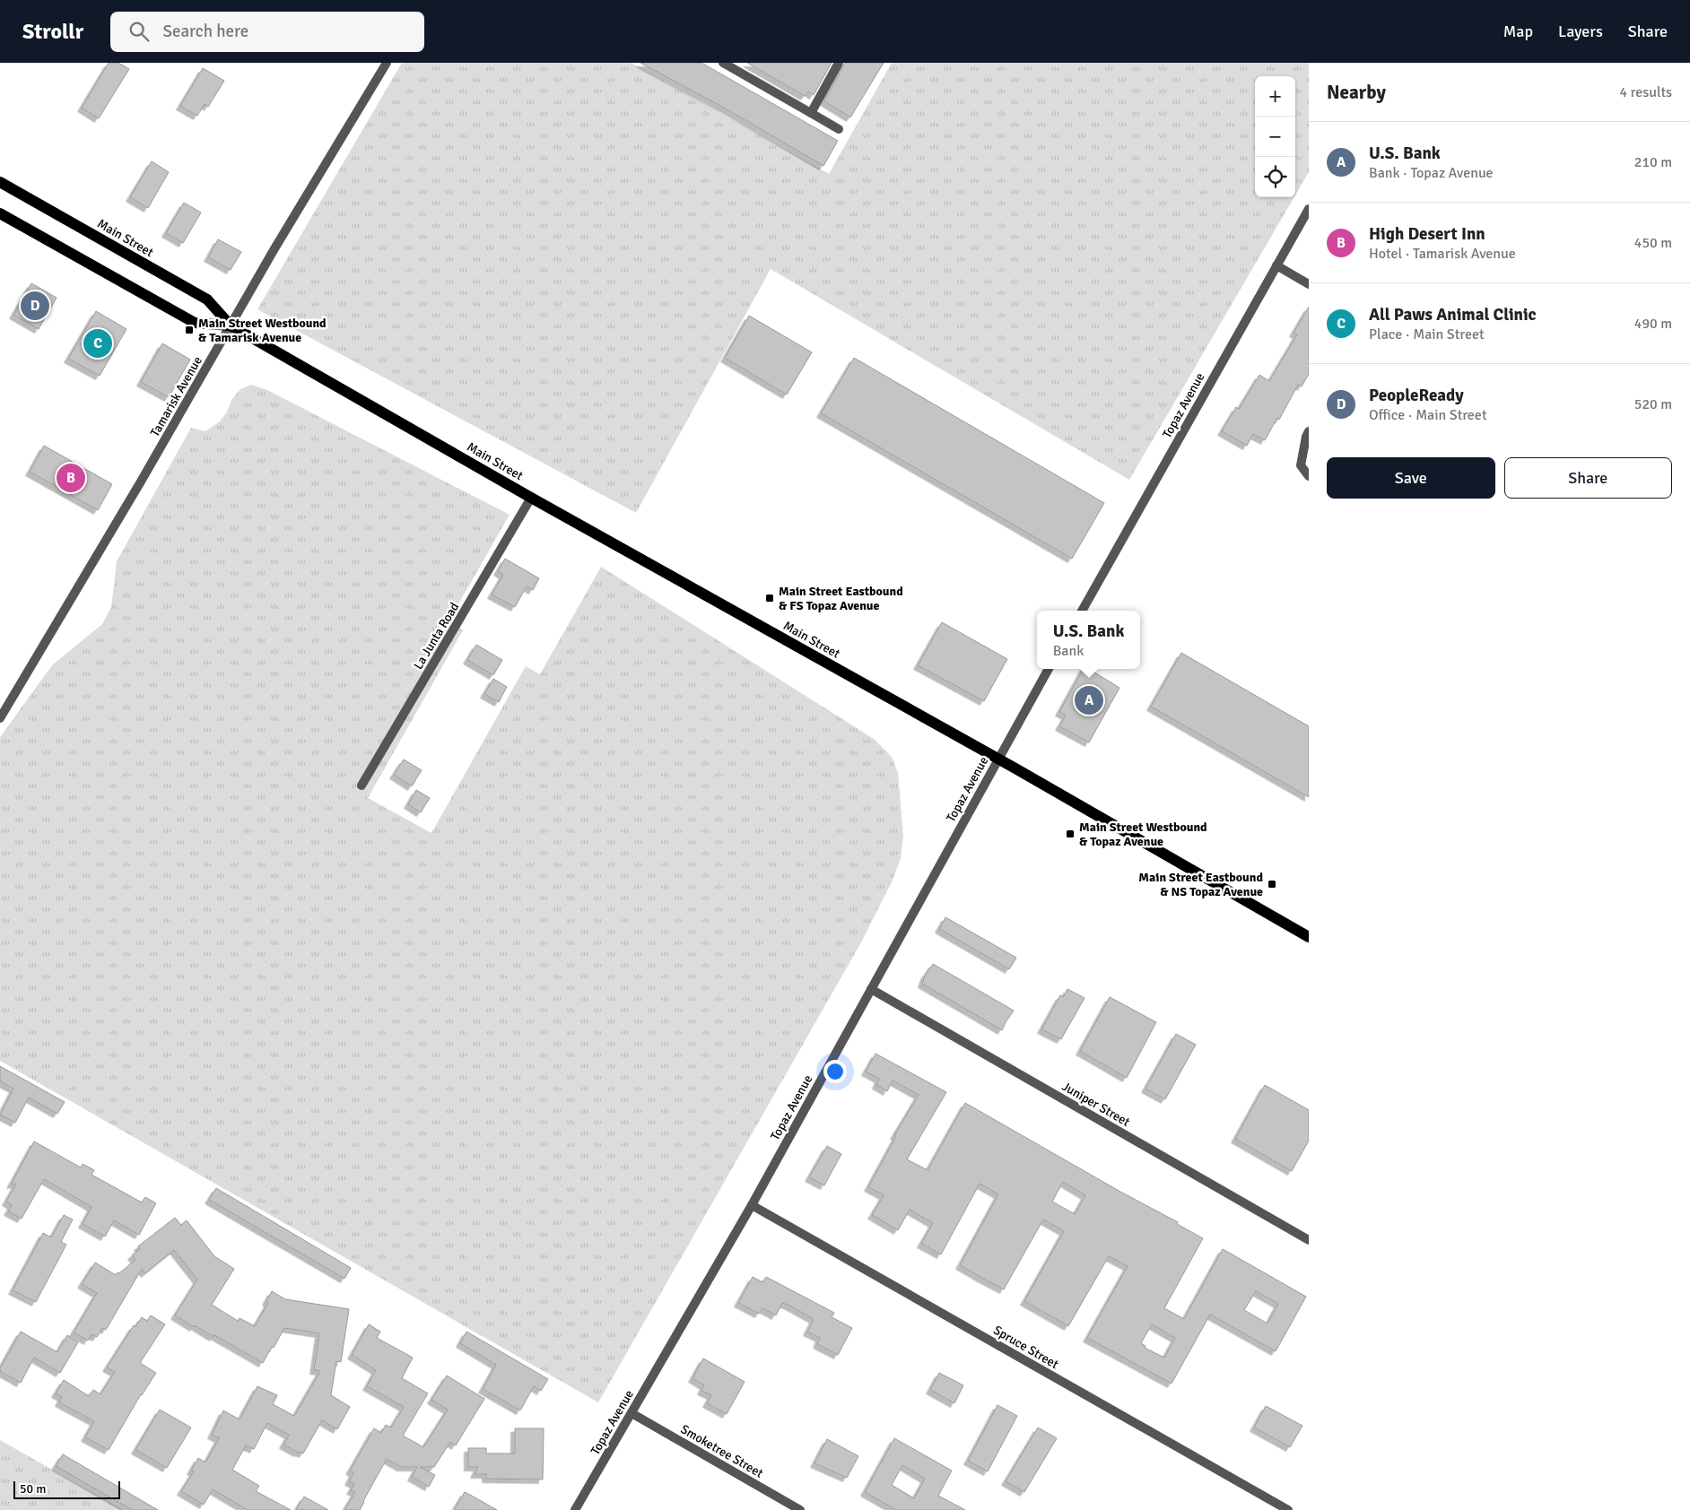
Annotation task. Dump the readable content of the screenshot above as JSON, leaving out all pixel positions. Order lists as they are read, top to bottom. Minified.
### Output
{"streets":{"main road":["Main Street"],"street":["Tamarisk Avenue","Topaz Avenue","La Junta Road","Juniper Street","Spruce Street","Smoketree Street"]},"crossings":[["Main Street","Tamarisk Avenue"],["Main Street","Topaz Avenue"],["Main Street","La Junta Road"],["Topaz Avenue","Juniper Street"],["Topaz Avenue","Spruce Street"],["Topaz Avenue","Smoketree Street"]],"places":{"transit":["Main Street Westbound & Tamarisk Avenue","Main Street Eastbound & FS Topaz Avenue","Main Street Westbound & Topaz Avenue","Main Street Eastbound & NS Topaz Avenue"]},"scale_bar":"50 m","page":{"header":"Strollr","search":"Search here","nav":["Map","Layers","Share"],"heading":["Nearby","4 results"],"map_buttons":["+","−"],"list":[{"mark":"A","name":"U.S. Bank","note":"Bank · Topaz Avenue","value":"210 m"},{"mark":"B","name":"High Desert Inn","note":"Hotel · Tamarisk Avenue","value":"450 m"},{"mark":"C","name":"All Paws Animal Clinic","note":"Place · Main Street","value":"490 m"},{"mark":"D","name":"PeopleReady","note":"Office · Main Street","value":"520 m"}],"pins":["D","C","B","A"],"buttons":["Save","Share"],"popup":["U.S. Bank","Bank"],"scale":"50 m"}}
